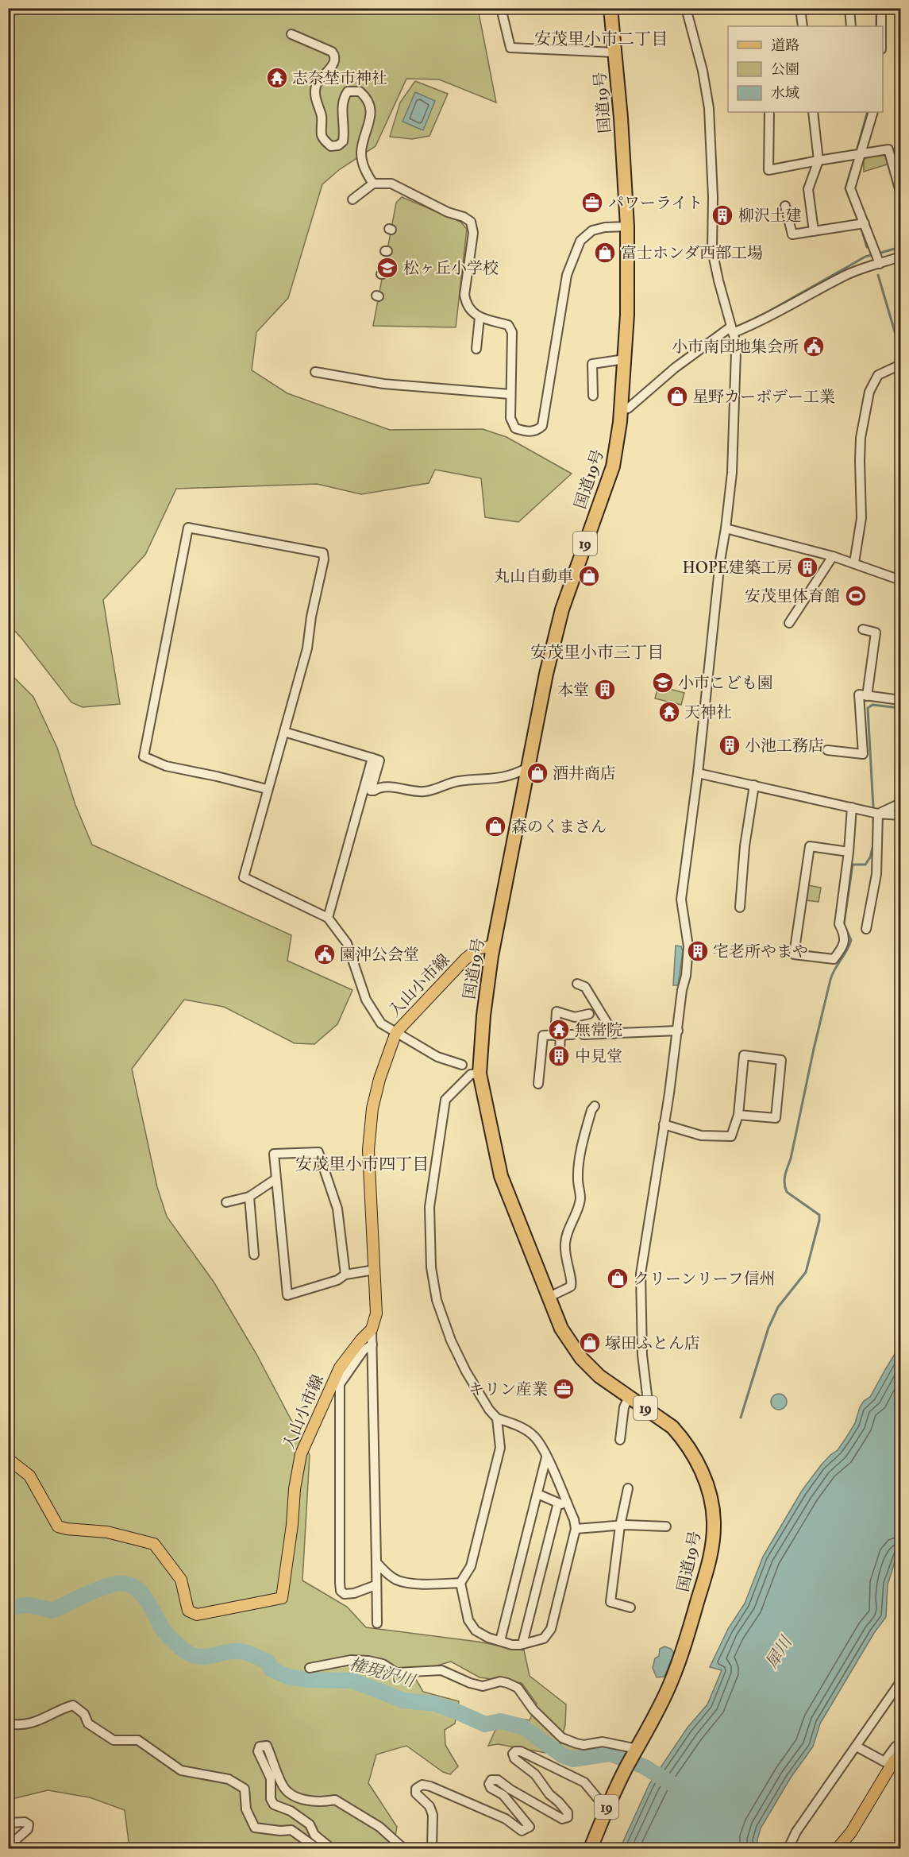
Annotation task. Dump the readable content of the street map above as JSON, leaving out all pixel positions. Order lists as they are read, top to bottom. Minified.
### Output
{"streets":{"highway":["国道19号","19"],"main road":["入山小市線"]},"crossings":[["国道19号","入山小市線"]],"districts":["安茂里小市二丁目","安茂里小市三丁目","安茂里小市四丁目"],"water":["犀川","権現沢川"],"places":{"temple":["志奈埜市神社","天神社","無常院"],"office":["パワーライト","キリン産業"],"building":["柳沢土建","HOPE建築工房","本堂","小池工務店","宅老所やまや","中見堂"],"shop":["富士ホンダ西部工場","星野カーボデー工業","丸山自動車","酒井商店","森のくまさん","クリーンリーフ信州","塚田ふとん店"],"school or university":["松ヶ丘小学校","小市こども園"],"public building":["小市南団地集会所","園沖公会堂"],"sports":["安茂里体育館"]},"legend":["道路","公園","水域"]}
